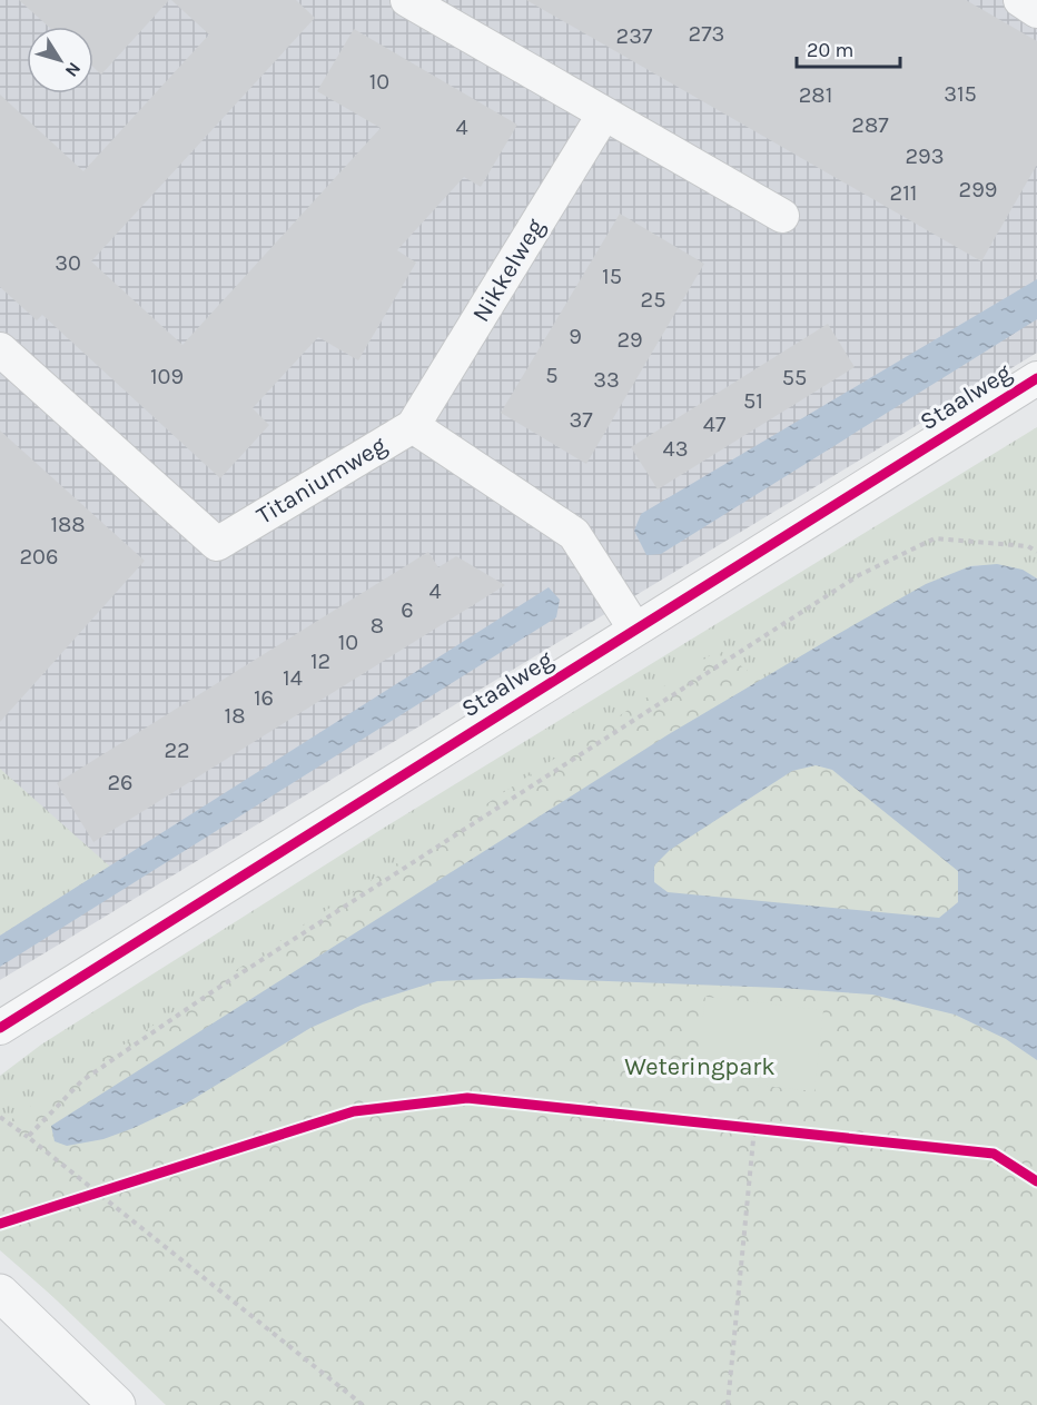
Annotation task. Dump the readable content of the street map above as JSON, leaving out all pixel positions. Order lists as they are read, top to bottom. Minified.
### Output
{"streets":{"street":["Nikkelweg","Staalweg","Titaniumweg"]},"crossings":[["Nikkelweg","Titaniumweg"],["Staalweg","Titaniumweg"]],"parks":["Weteringpark"],"house_numbers":["273","237","10","315","281","287","4","293","299","211","30","15","25","9","29","5","109","55","33","51","37","47","43","188","206","4","6","8","10","12","14","16","18","22","26"],"scale_bar":"20 m","north":"bottom right"}
